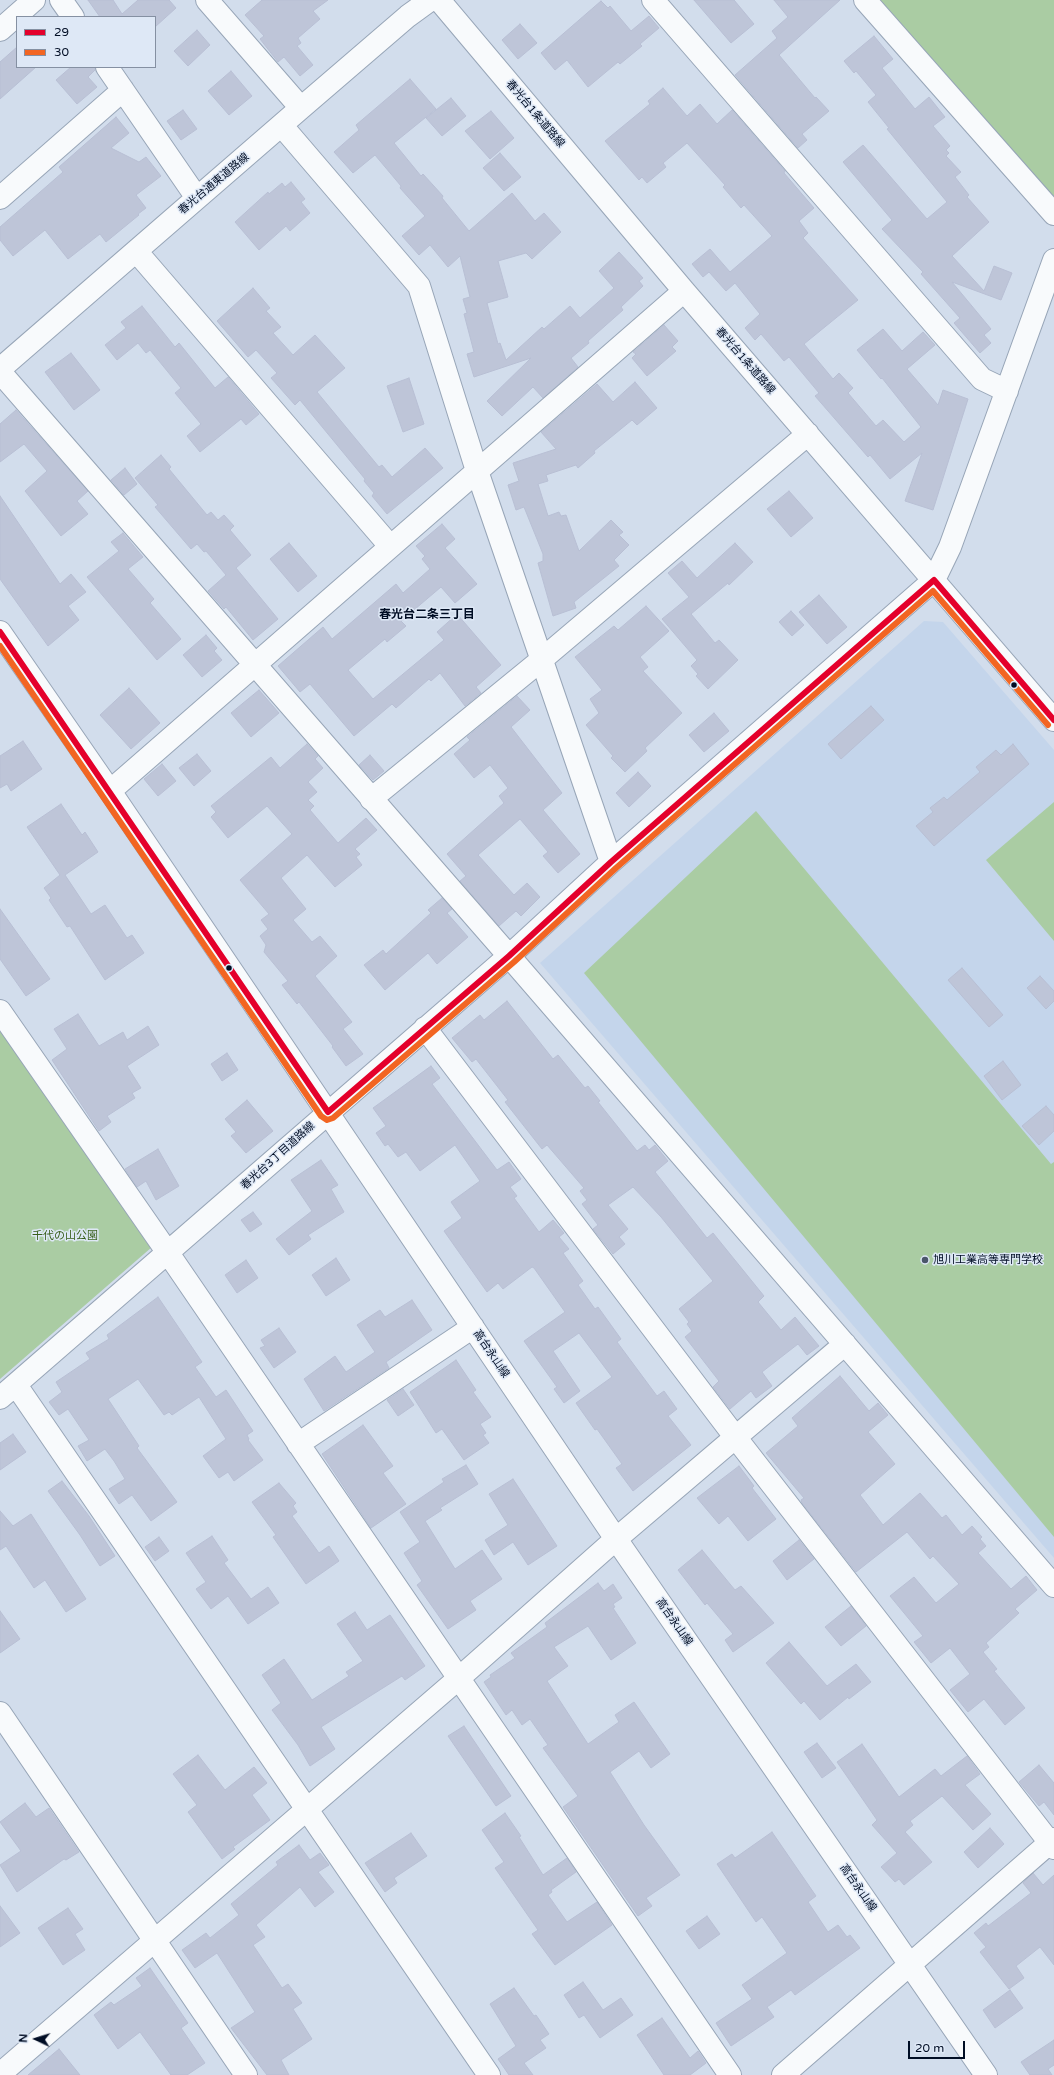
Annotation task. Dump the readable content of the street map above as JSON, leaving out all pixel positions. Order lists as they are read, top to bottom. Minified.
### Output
{"streets":{"street":["春光台1条道路線","春光台通東道路線","春光台3丁目道路線","高台永山線"]},"crossings":[["春光台1条道路線","春光台3丁目道路線"],["春光台3丁目道路線","高台永山線"]],"districts":["春光台二条三丁目"],"parks":["千代の山公園"],"places":["旭川工業高等専門学校"],"lines":["transit line 29","transit line 30"],"legend":["29","30"],"scale_bar":"20 m","north":"left"}
